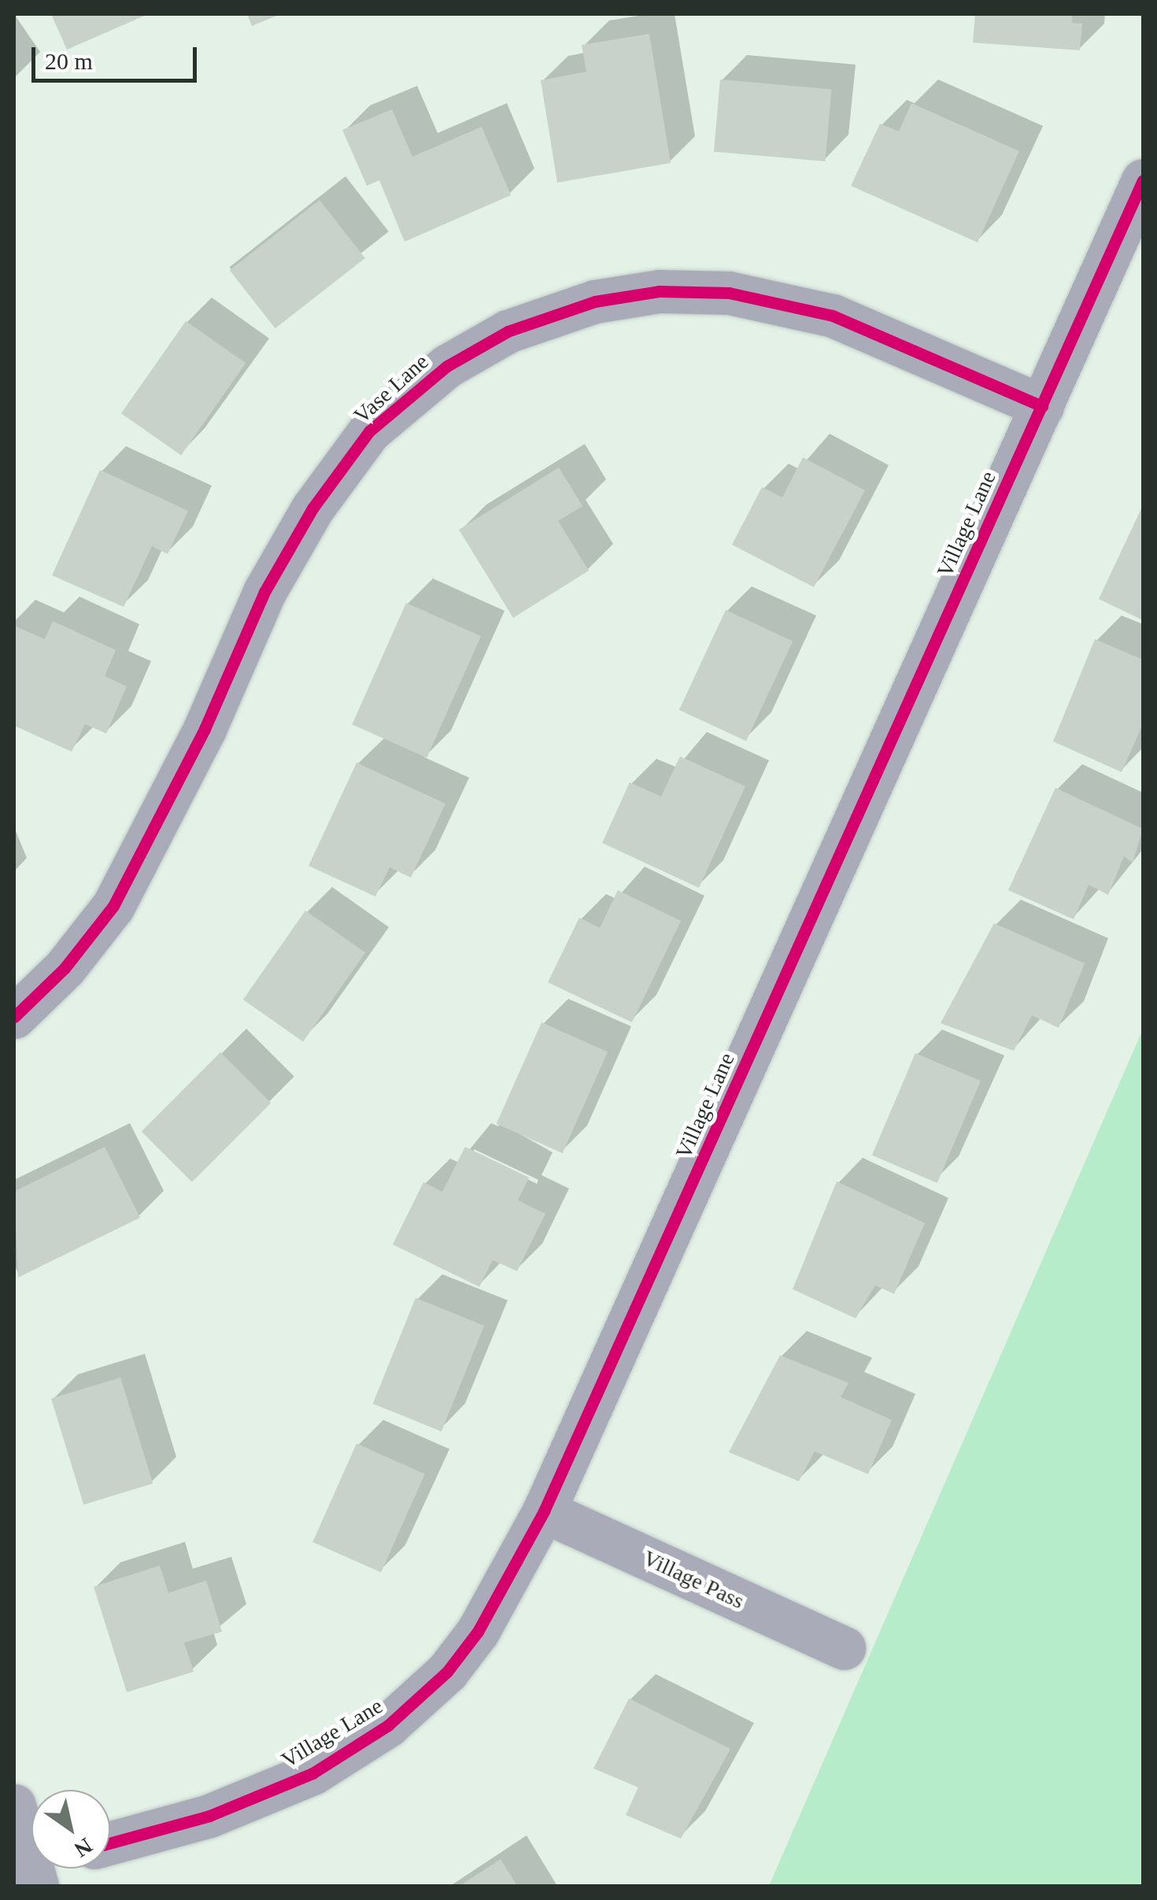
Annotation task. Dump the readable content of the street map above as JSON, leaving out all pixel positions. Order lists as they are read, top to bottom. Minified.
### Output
{"streets":{"street":["Vase Lane","Village Lane","Village Pass"]},"crossings":[["Vase Lane","Village Lane"],["Village Lane","Village Pass"]],"scale_bar":"20 m","north":"bottom right"}
